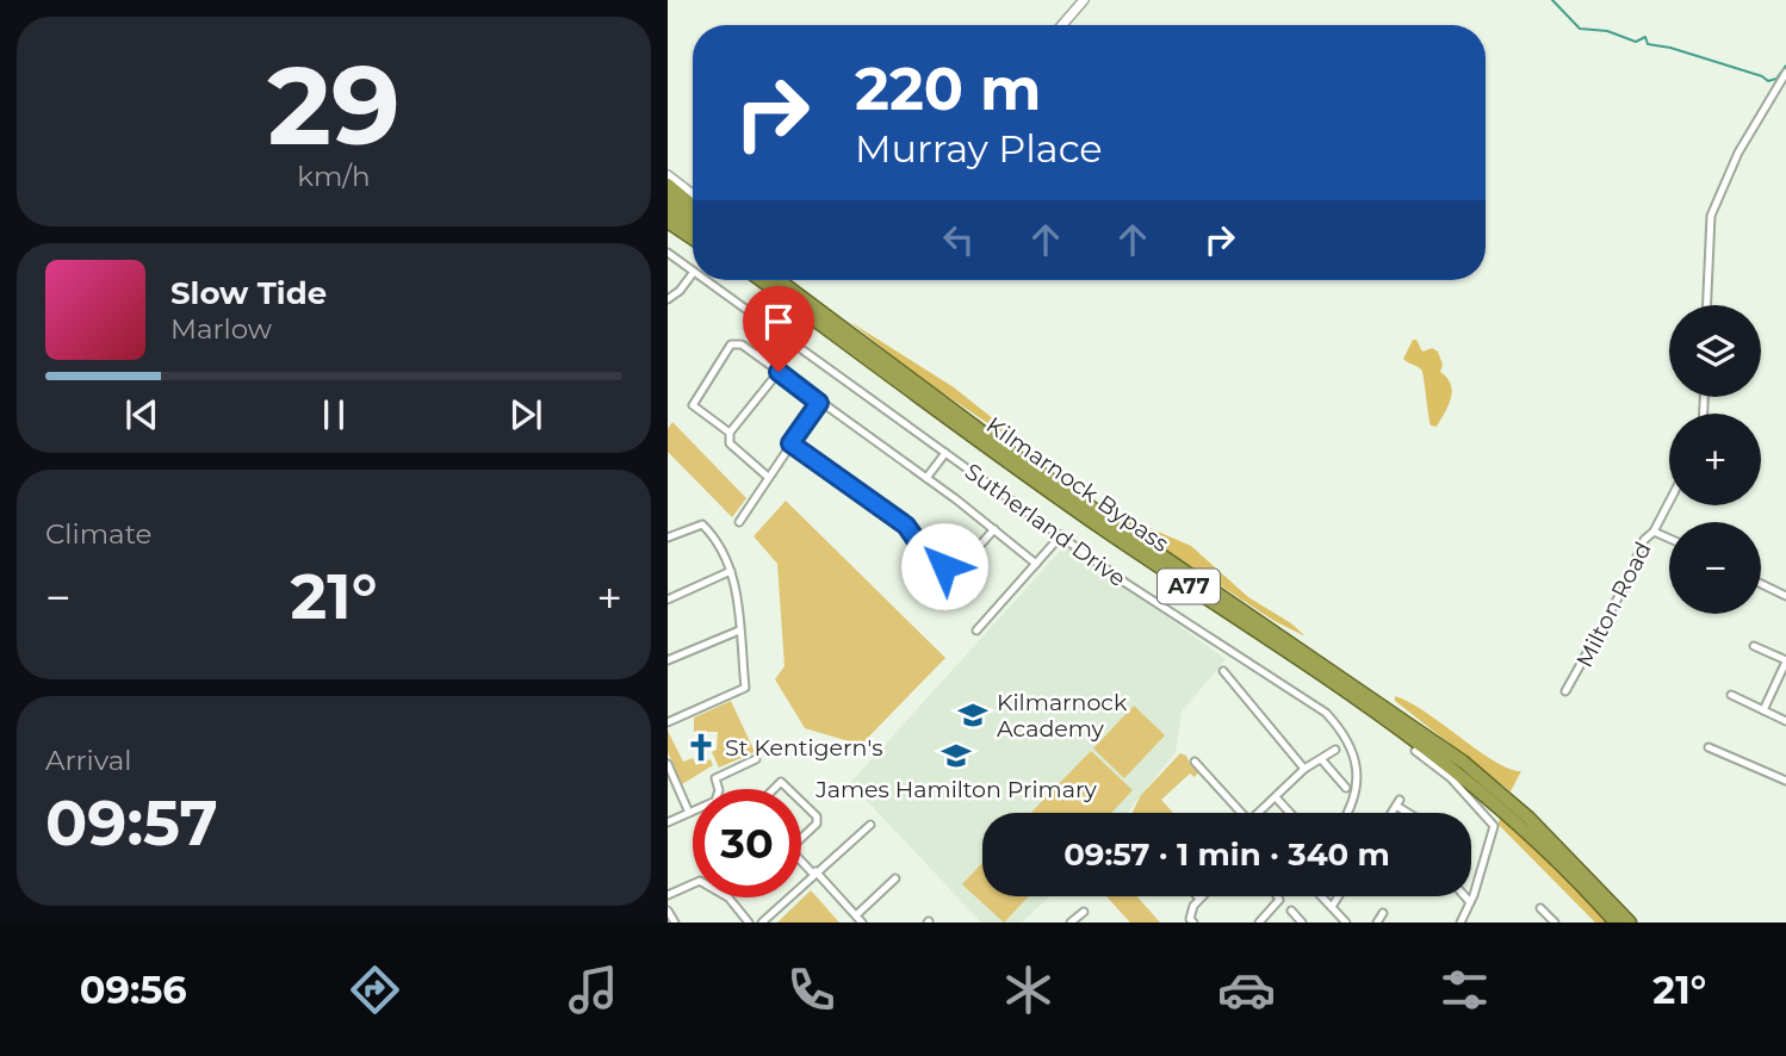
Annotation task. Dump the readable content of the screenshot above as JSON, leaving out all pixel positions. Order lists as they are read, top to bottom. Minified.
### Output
{"streets":{"highway":["Kilmarnock Bypass","A77"],"street":["Sutherland Drive","Milton Road"]},"places":{"school or university":["Kilmarnock Academy","James Hamilton Primary"],"church":["St Kentigern's"]},"page":{"tile":[["29","km/h"],"Climate",["Arrival","09:57"]],"turn":["220 m","Murray Place"],"song":["Slow Tide","Marlow"],"map_buttons":["+","−"],"heat":["−","21°","+"],"limit":"30","trip":"09:57 · 1 min · 340 m","tabs":["09:56","21°"]}}
